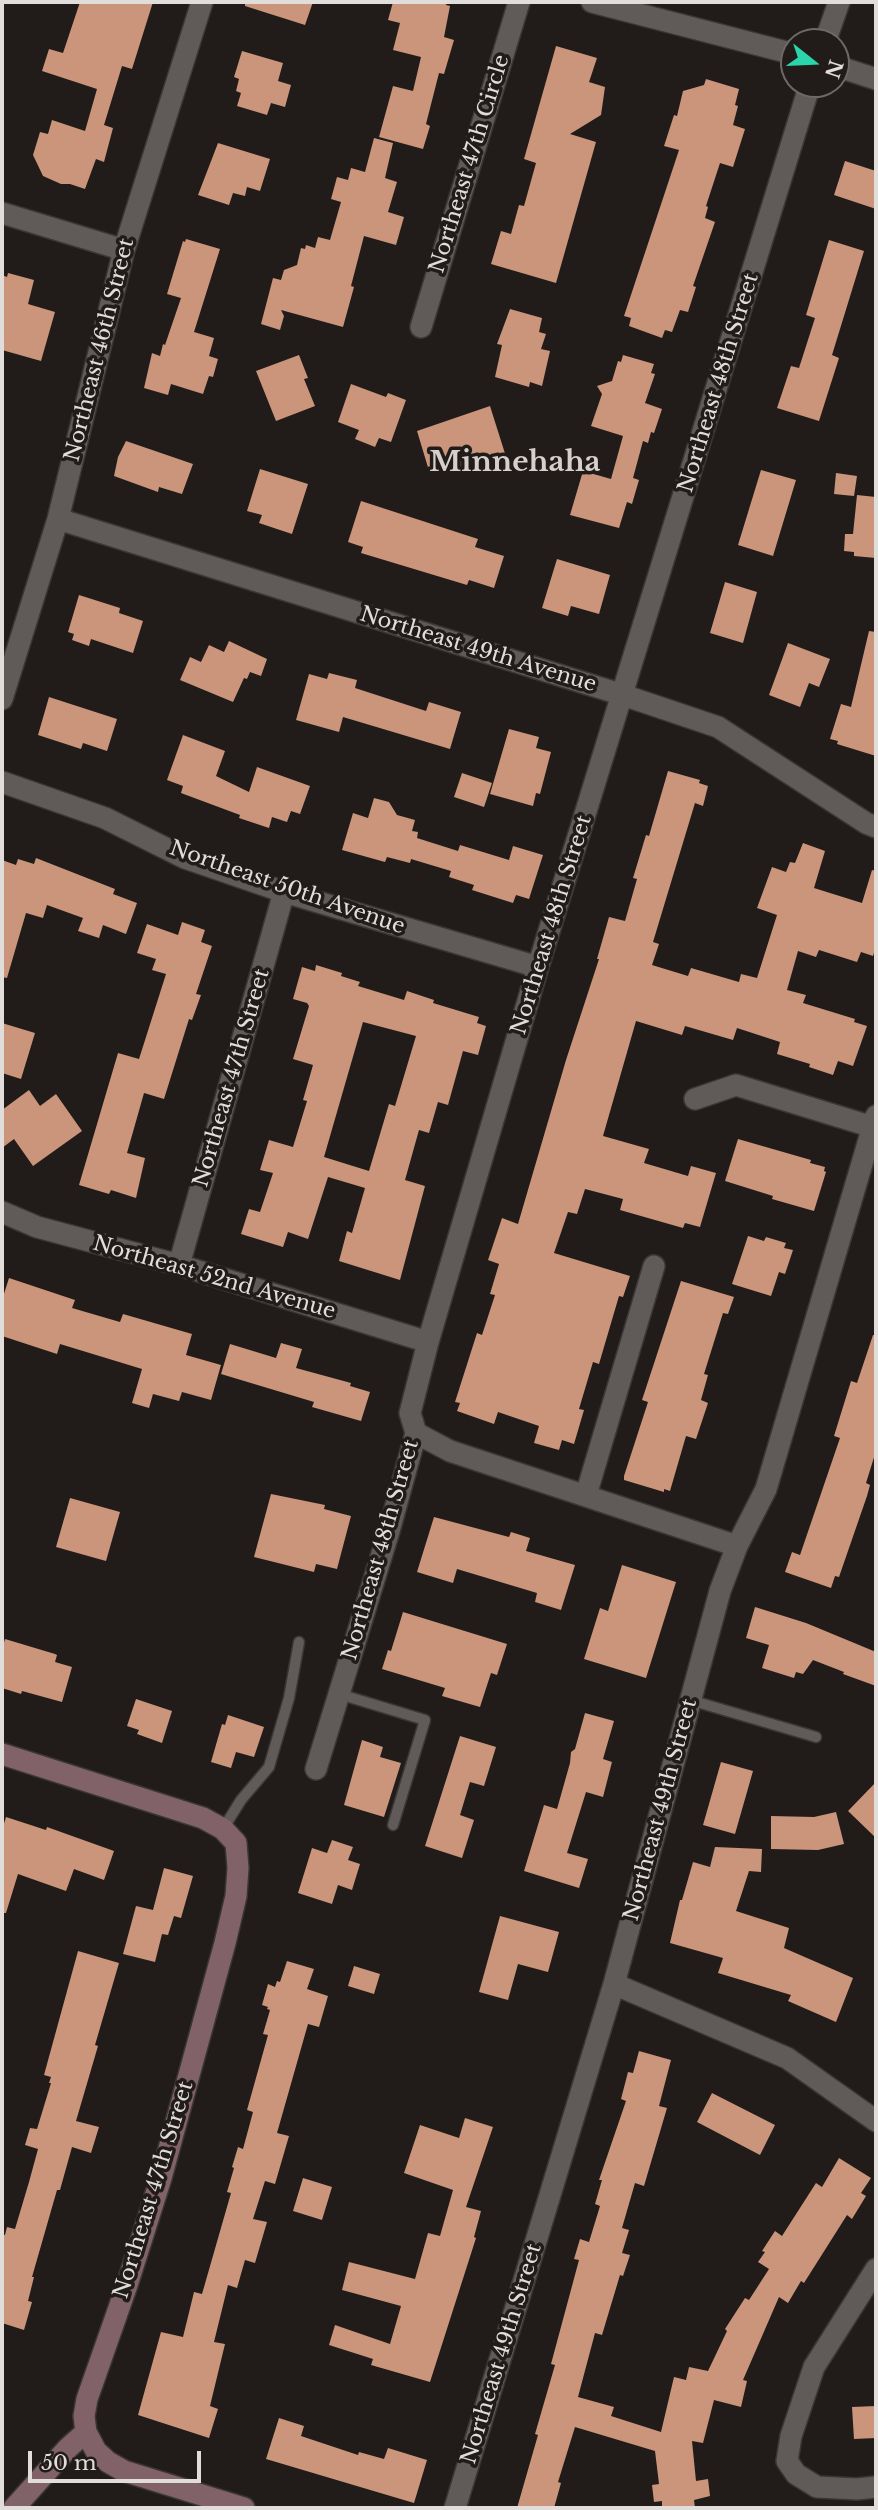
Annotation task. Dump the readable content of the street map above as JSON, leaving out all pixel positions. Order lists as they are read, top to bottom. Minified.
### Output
{"streets":{"street":["Northeast 47th Circle","Northeast 46th Street","Northeast 48th Street","Northeast 49th Avenue","Northeast 50th Avenue","Northeast 47th Street","Northeast 52nd Avenue","Northeast 49th Street"]},"crossings":[["Northeast 46th Street","Northeast 49th Avenue"],["Northeast 48th Street","Northeast 49th Avenue"],["Northeast 48th Street","Northeast 50th Avenue"],["Northeast 48th Street","Northeast 52nd Avenue"],["Northeast 50th Avenue","Northeast 47th Street"],["Northeast 47th Street","Northeast 52nd Avenue"]],"districts":["Minnehaha"],"scale_bar":"50 m","north":"right"}
